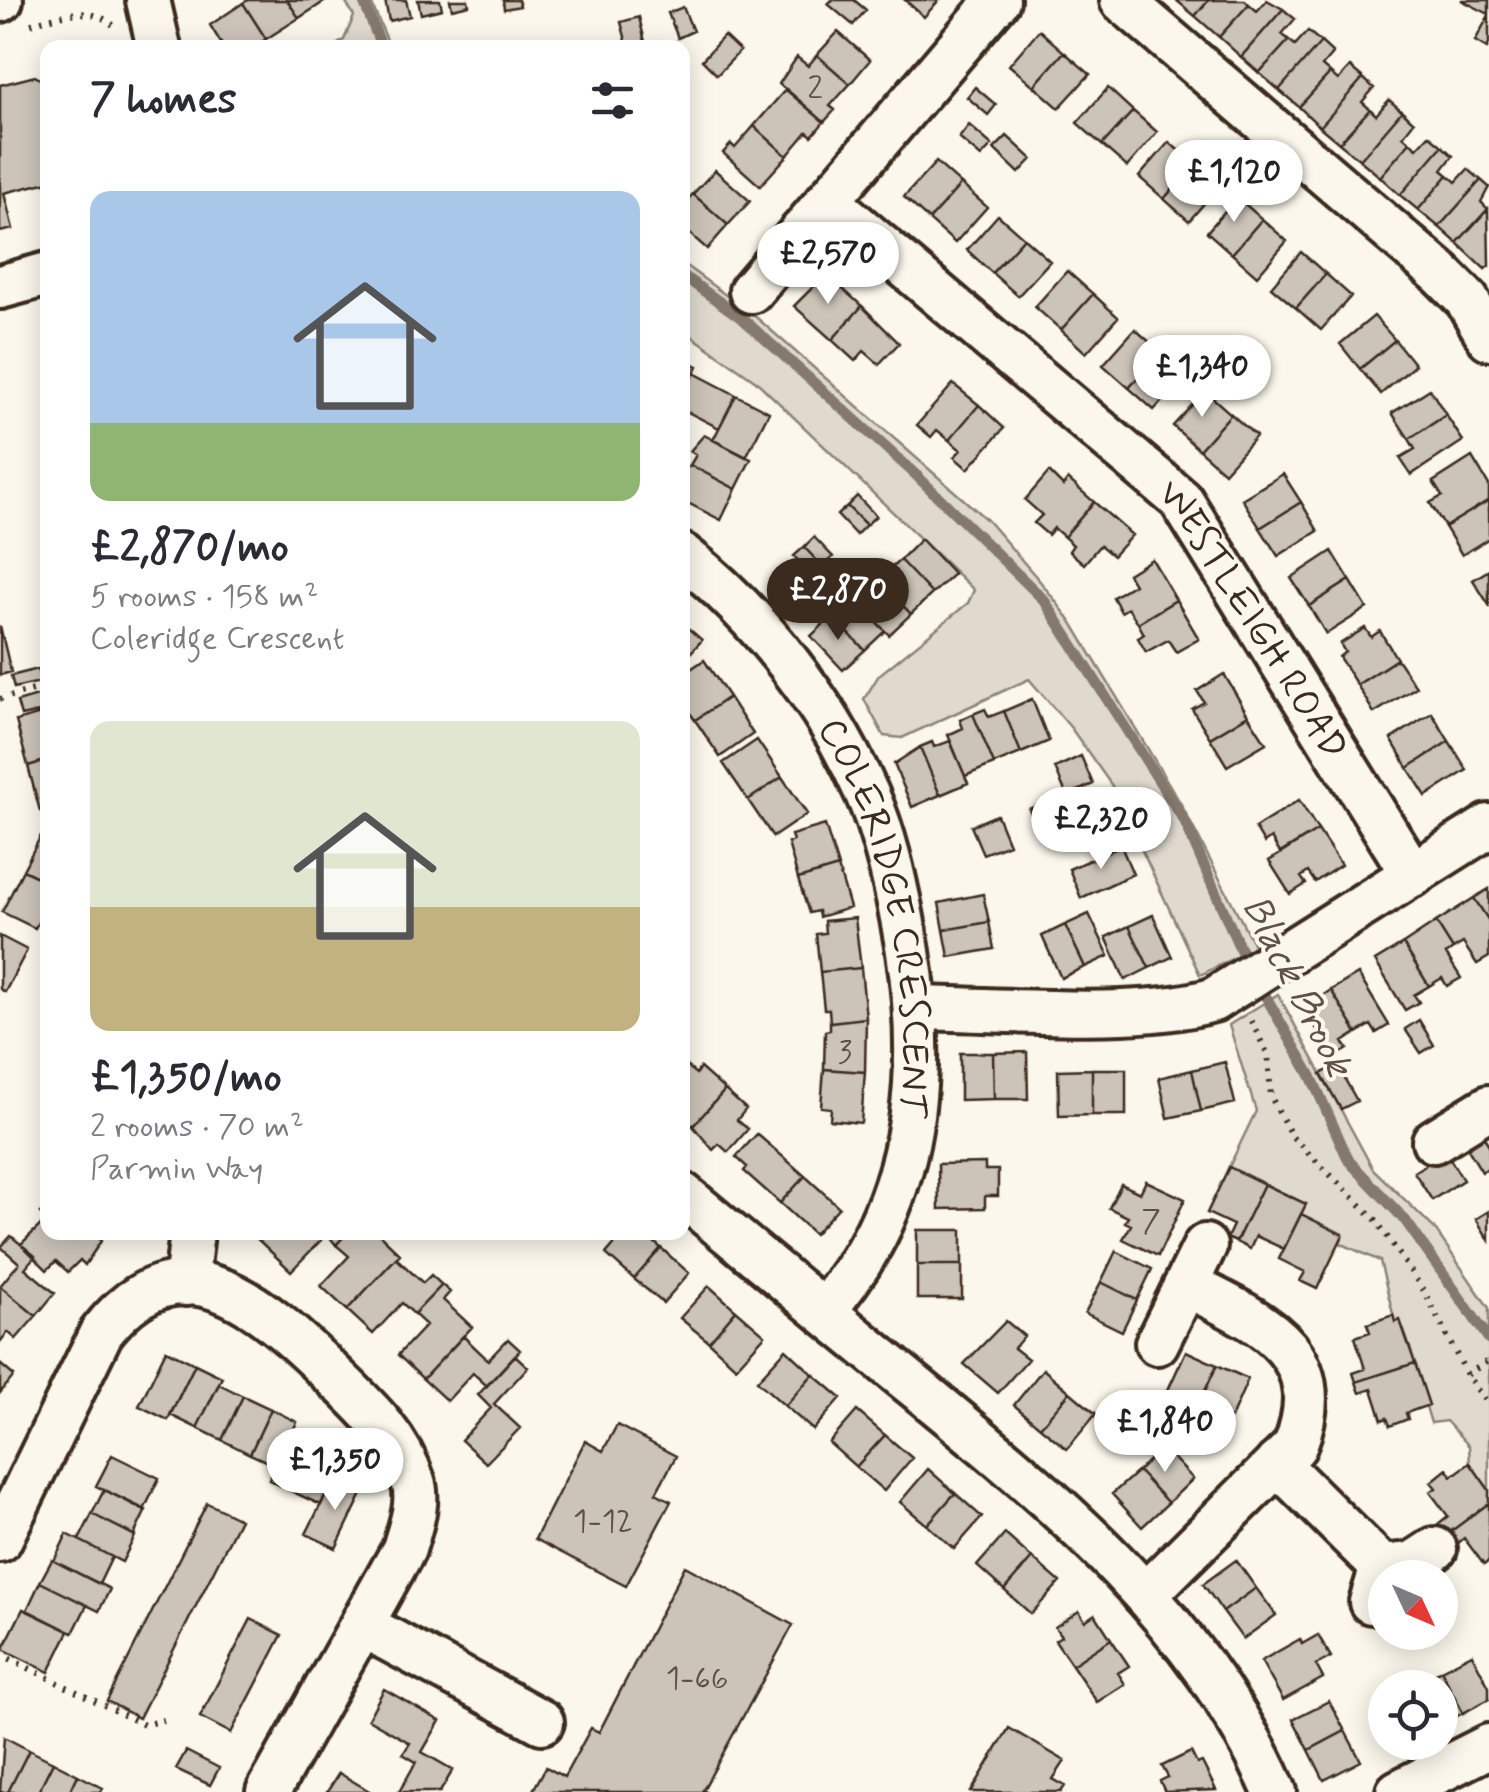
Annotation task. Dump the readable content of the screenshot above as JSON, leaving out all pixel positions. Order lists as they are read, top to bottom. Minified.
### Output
{"streets":{"street":["WESTLEIGH ROAD","COLERIDGE CRESCENT"]},"water":["Black Brook"],"house_numbers":["2","3","7","1-12","1-66"],"north":"bottom right","page":{"heading":"7 homes","price":["£1,120","£2,570","£1,340","£2,870","£2,320","£1,840","£1,350"],"list":[{"name":"£2,870/mo","note":"5 rooms · 158 m² · Coleridge Crescent"},{"name":"£1,350/mo","note":"2 rooms · 70 m² · Parmin Way"}]}}
